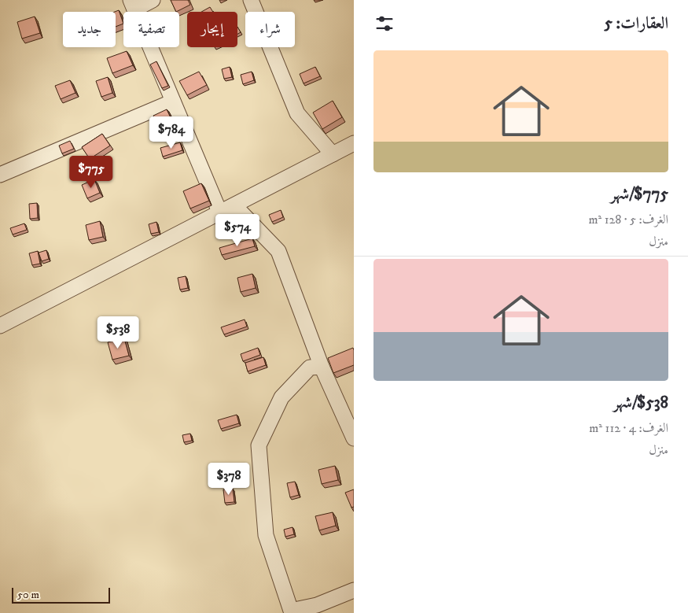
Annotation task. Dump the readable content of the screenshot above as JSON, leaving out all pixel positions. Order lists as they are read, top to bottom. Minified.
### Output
{"scale_bar":"50 m","page":{"heading":"العقارات: 5","chip":["شراء","إيجار","تصفية","جديد"],"list":[{"name":"$775/شهر","note":"الغرف: 5 · 128 m² · منزل"},{"name":"$538/شهر","note":"الغرف: 4 · 112 m² · منزل"}],"price":["$784","$775","$574","$538","$378"],"scale":"50 m"}}
